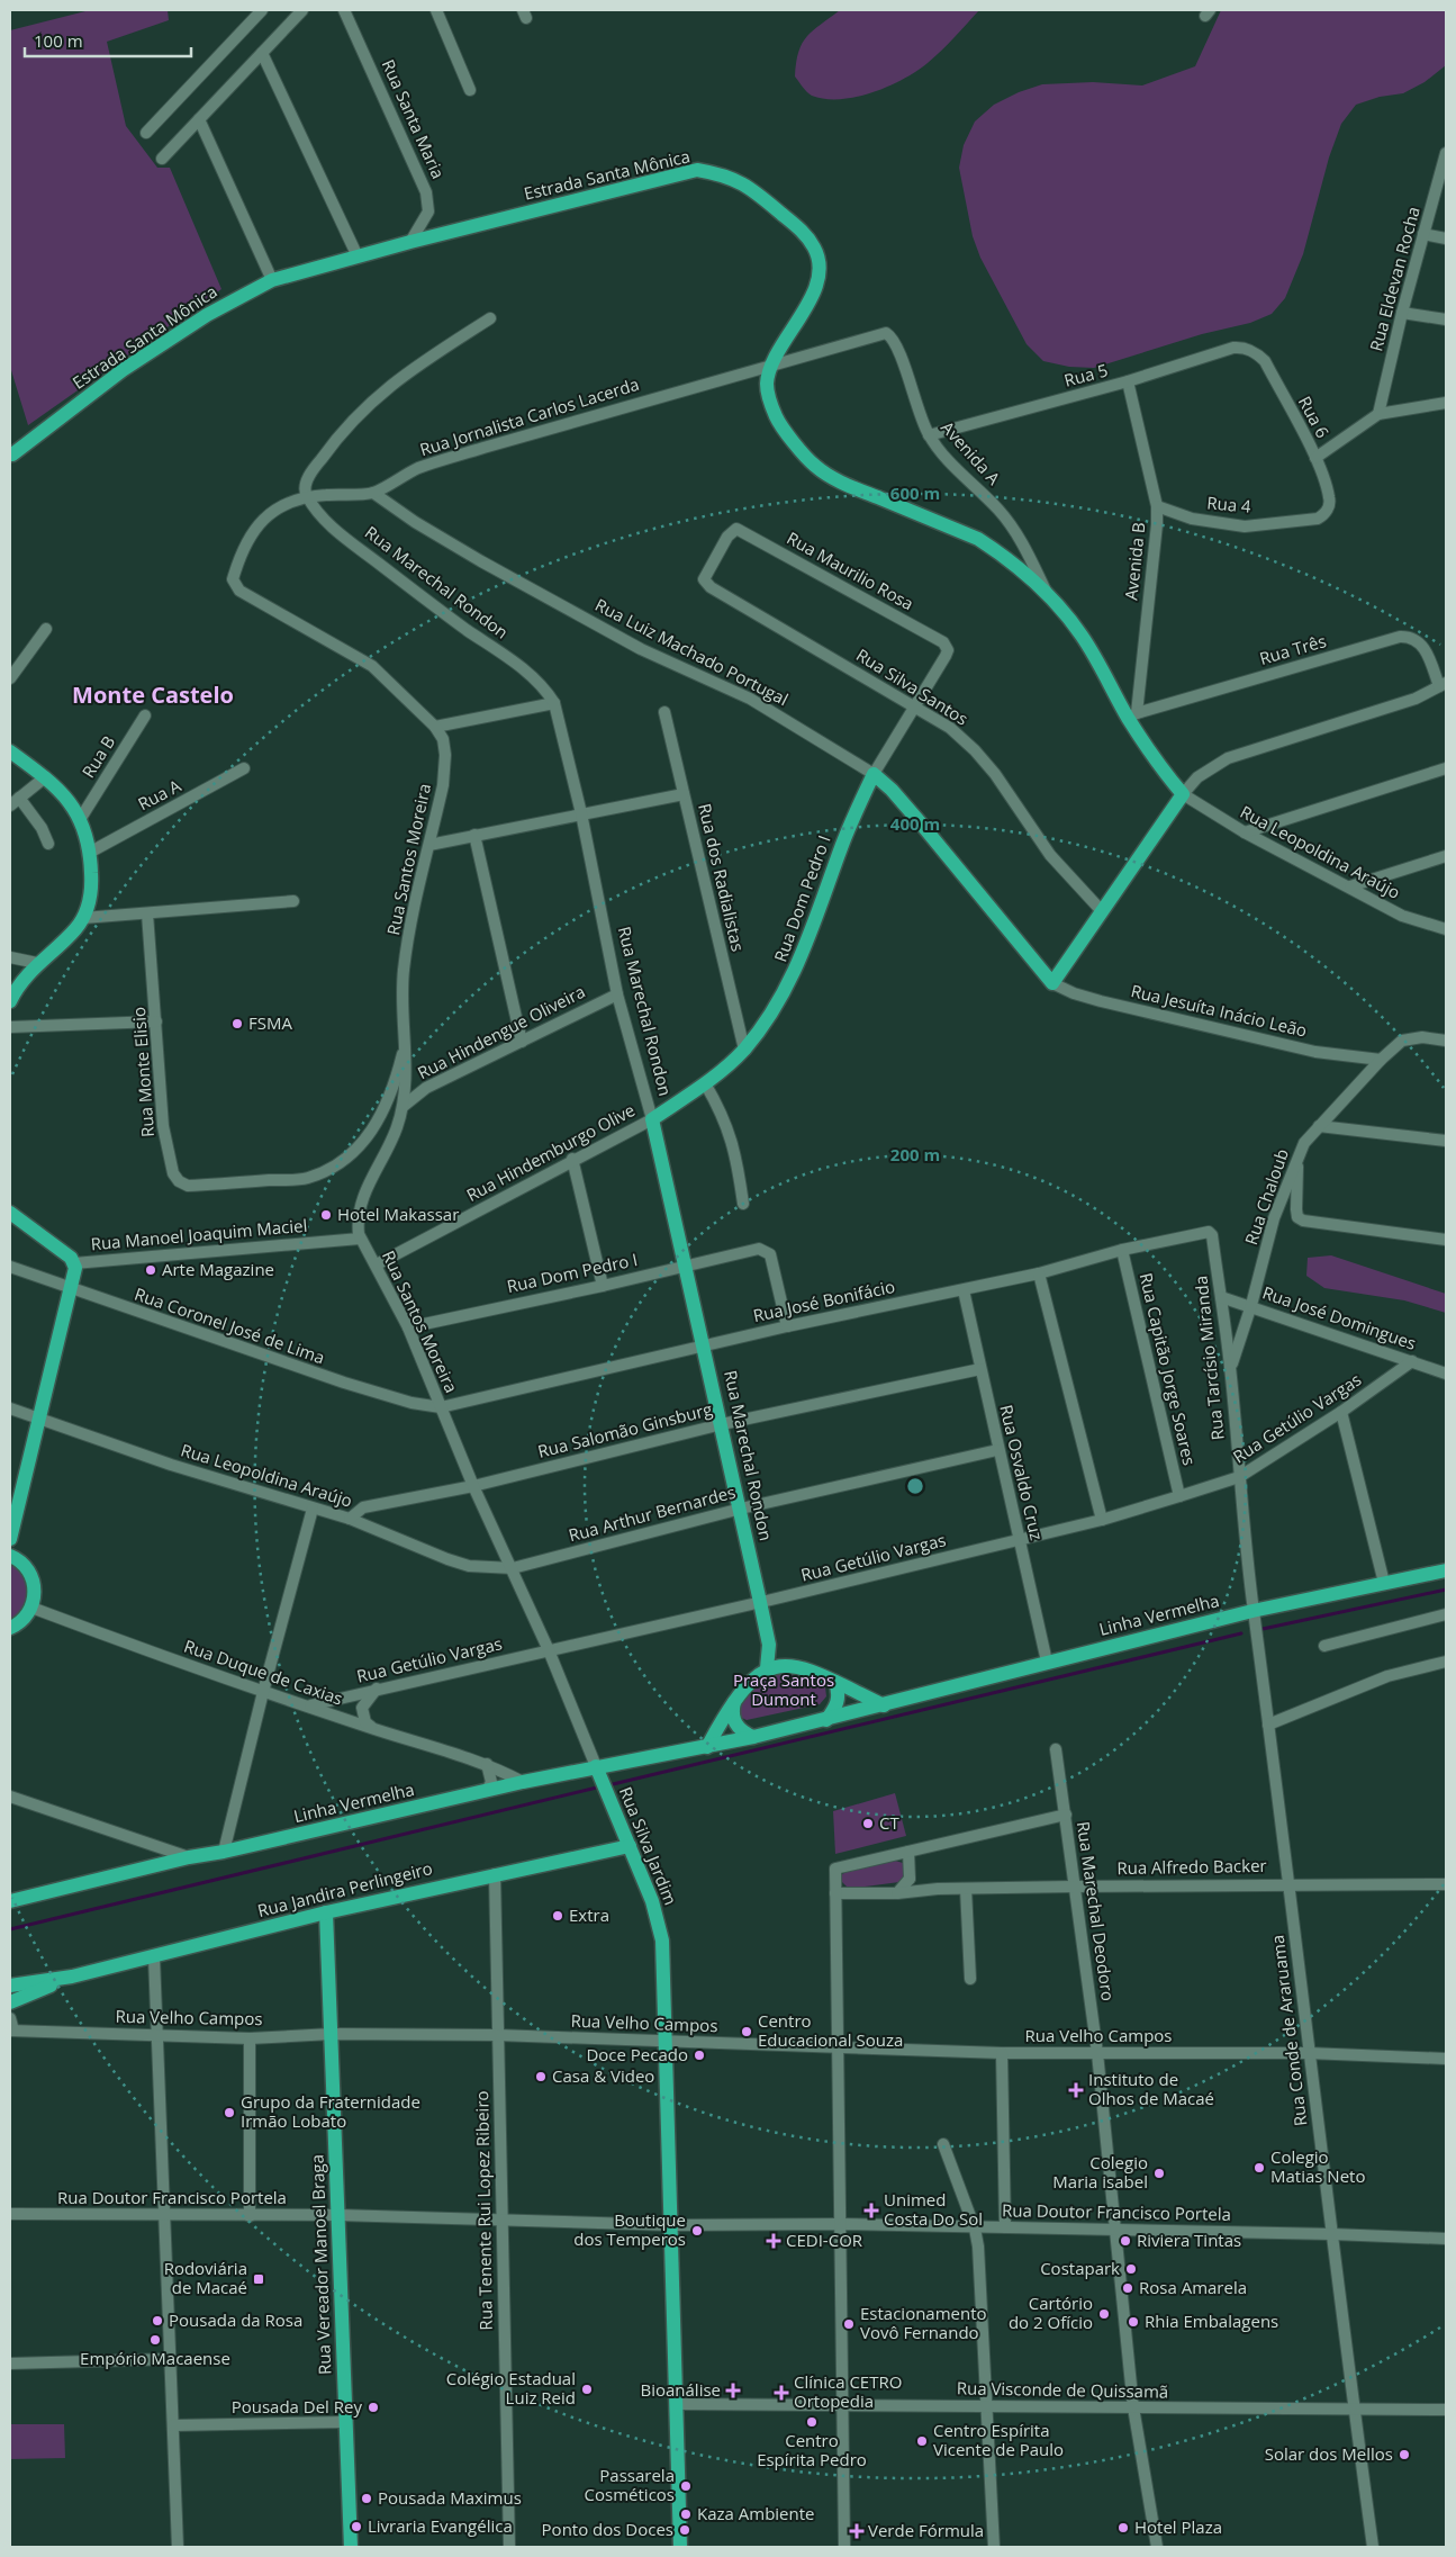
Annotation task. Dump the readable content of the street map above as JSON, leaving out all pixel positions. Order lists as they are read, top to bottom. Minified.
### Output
{"streets":{"main road":["Estrada Santa Mônica","Rua Marechal Rondon","Rua Luiz Machado Portugal","Rua Dom Pedro I","Linha Vermelha","Rua Silva Jardim","Rua Jandira Perlingeiro","Rua Vereador Manoel Braga"],"street":["Rua Santa Maria","Rua Eldevan Rocha","Rua 5","Rua Jornalista Carlos Lacerda","Rua 6","Avenida A","Rua 4","Avenida B","Rua Maurilio Rosa","Rua Três","Rua Silva Santos","Rua B","Rua A","Rua Leopoldina Araújo","Rua Santos Moreira","Rua dos Radialistas","Rua Jesuíta Inácio Leão","Rua Hindengue Oliveira","Rua Monte Elisio","Rua Hindemburgo Olive","Rua Chaloub","Rua Manoel Joaquim Maciel","Rua José Bonifácio","Rua José Domingues","Rua Coronel José de Lima","Rua Tarcísio Miranda","Rua Capitão Jorge Soares","Rua Getúlio Vargas","Rua Salomão Ginsburg","Rua Osvaldo Cruz","Rua Arthur Bernardes","Rua Duque de Caxias","Rua Alfredo Backer","Rua Marechal Deodoro","Rua Velho Campos","Rua Conde de Araruama","Rua Doutor Francisco Portela","Rua Tenente Rui Lopez Ribeiro","Rua Visconde de Quissamã"]},"crossings":[["Rua Santa Maria","Estrada Santa Mônica"],["Estrada Santa Mônica","Rua Jornalista Carlos Lacerda"],["Estrada Santa Mônica","Avenida A"],["Estrada Santa Mônica","Avenida B"],["Estrada Santa Mônica","Rua Três"],["Estrada Santa Mônica","Rua Leopoldina Araújo"],["Rua 5","Rua 6"],["Rua 5","Avenida A"],["Rua 5","Avenida B"],["Rua Jornalista Carlos Lacerda","Avenida A"],["Rua Jornalista Carlos Lacerda","Rua Marechal Rondon"],["Rua Jornalista Carlos Lacerda","Rua Luiz Machado Portugal"],["Rua Jornalista Carlos Lacerda","Rua Santos Moreira"],["Rua 6","Rua 4"],["Rua 4","Avenida B"],["Avenida B","Rua Três"],["Rua Maurilio Rosa","Rua Silva Santos"],["Rua Maurilio Rosa","Rua Dom Pedro I"],["Rua Marechal Rondon","Rua Dom Pedro I"],["Rua Marechal Rondon","Rua Hindengue Oliveira"],["Rua Marechal Rondon","Rua Hindemburgo Olive"],["Rua Marechal Rondon","Rua José Bonifácio"],["Rua Marechal Rondon","Rua Getúlio Vargas"],["Rua Marechal Rondon","Rua Salomão Ginsburg"],["Rua Marechal Rondon","Rua Arthur Bernardes"],["Rua Luiz Machado Portugal","Rua Dom Pedro I"],["Rua Luiz Machado Portugal","Rua Jesuíta Inácio Leão"],["Rua Silva Santos","Rua Dom Pedro I"],["Rua Leopoldina Araújo","Rua Santos Moreira"],["Rua Leopoldina Araújo","Rua Salomão Ginsburg"],["Rua Leopoldina Araújo","Rua Arthur Bernardes"],["Rua Santos Moreira","Rua Dom Pedro I"],["Rua Santos Moreira","Rua Hindengue Oliveira"],["Rua Santos Moreira","Rua Monte Elisio"],["Rua Santos Moreira","Rua Hindemburgo Olive"],["Rua Santos Moreira","Rua Manoel Joaquim Maciel"],["Rua Santos Moreira","Rua José Bonifácio"],["Rua Santos Moreira","Rua Coronel José de Lima"],["Rua Santos Moreira","Rua Getúlio Vargas"],["Rua Santos Moreira","Rua Salomão Ginsburg"],["Rua Santos Moreira","Rua Arthur Bernardes"],["Rua Santos Moreira","Linha Vermelha"],["Rua Santos Moreira","Rua Silva Jardim"],["Rua dos Radialistas","Rua Dom Pedro I"],["Rua Dom Pedro I","Rua Hindemburgo Olive"],["Rua Dom Pedro I","Rua José Bonifácio"],["Rua Jesuíta Inácio Leão","Rua Chaloub"],["Rua Chaloub","Rua José Domingues"],["Rua Chaloub","Rua Tarcísio Miranda"],["Rua José Bonifácio","Rua Coronel José de Lima"],["Rua José Bonifácio","Rua Tarcísio Miranda"],["Rua José Bonifácio","Rua Capitão Jorge Soares"],["Rua José Bonifácio","Rua Osvaldo Cruz"],["Rua José Domingues","Rua Tarcísio Miranda"],["Rua José Domingues","Rua Getúlio Vargas"],["Rua Tarcísio Miranda","Rua Getúlio Vargas"],["Rua Tarcísio Miranda","Linha Vermelha"],["Rua Tarcísio Miranda","Rua Conde de Araruama"],["Rua Capitão Jorge Soares","Rua Getúlio Vargas"],["Rua Getúlio Vargas","Rua Osvaldo Cruz"],["Rua Getúlio Vargas","Rua Duque de Caxias"],["Rua Salomão Ginsburg","Rua Osvaldo Cruz"],["Rua Osvaldo Cruz","Rua Arthur Bernardes"],["Rua Osvaldo Cruz","Linha Vermelha"],["Linha Vermelha","Rua Duque de Caxias"],["Linha Vermelha","Rua Silva Jardim"],["Linha Vermelha","Rua Conde de Araruama"],["Rua Silva Jardim","Rua Jandira Perlingeiro"],["Rua Silva Jardim","Rua Velho Campos"],["Rua Silva Jardim","Rua Doutor Francisco Portela"],["Rua Silva Jardim","Rua Visconde de Quissamã"],["Rua Alfredo Backer","Rua Marechal Deodoro"],["Rua Alfredo Backer","Rua Conde de Araruama"],["Rua Jandira Perlingeiro","Rua Tenente Rui Lopez Ribeiro"],["Rua Jandira Perlingeiro","Rua Vereador Manoel Braga"],["Rua Marechal Deodoro","Rua Velho Campos"],["Rua Marechal Deodoro","Rua Doutor Francisco Portela"],["Rua Marechal Deodoro","Rua Visconde de Quissamã"],["Rua Velho Campos","Rua Conde de Araruama"],["Rua Velho Campos","Rua Tenente Rui Lopez Ribeiro"],["Rua Velho Campos","Rua Vereador Manoel Braga"],["Rua Conde de Araruama","Rua Doutor Francisco Portela"],["Rua Conde de Araruama","Rua Visconde de Quissamã"],["Rua Doutor Francisco Portela","Rua Tenente Rui Lopez Ribeiro"],["Rua Doutor Francisco Portela","Rua Vereador Manoel Braga"]],"districts":["Monte Castelo"],"parks":["Praça Santos Dumont"],"places":{"other":["FSMA","Hotel Makassar","Arte Magazine","CT","Extra","Centro Educacional Souza","Doce Pecado","Casa & Video","Grupo da Fraternidade Irmão Lobato","Colegio Matias Neto","Colegio Maria isabel","Boutique dos Temperos","Riviera Tintas","Costapark","Rosa Amarela","Cartório do 2 Ofício","Pousada da Rosa","Rhia Embalagens","Estacionamento Vovô Fernando","Empório Macaense","Colégio Estadual Luiz Reid","Pousada Del Rey","Centro Espírita Pedro","Centro Espírita Vicente de Paulo","Solar dos Mellos","Passarela Cosméticos","Pousada Maximus","Kaza Ambiente","Livraria Evangélica","Hotel Plaza","Ponto dos Doces"],"health":["Instituto de Olhos de Macaé","Unimed Costa Do Sol","CEDI-COR","Bioanálise","Clínica CETRO Ortopedia","Verde Fórmula"],"transit":["Rodoviária de Macaé"]},"scale_bar":"100 m","rings":["600 m","400 m","200 m"]}
